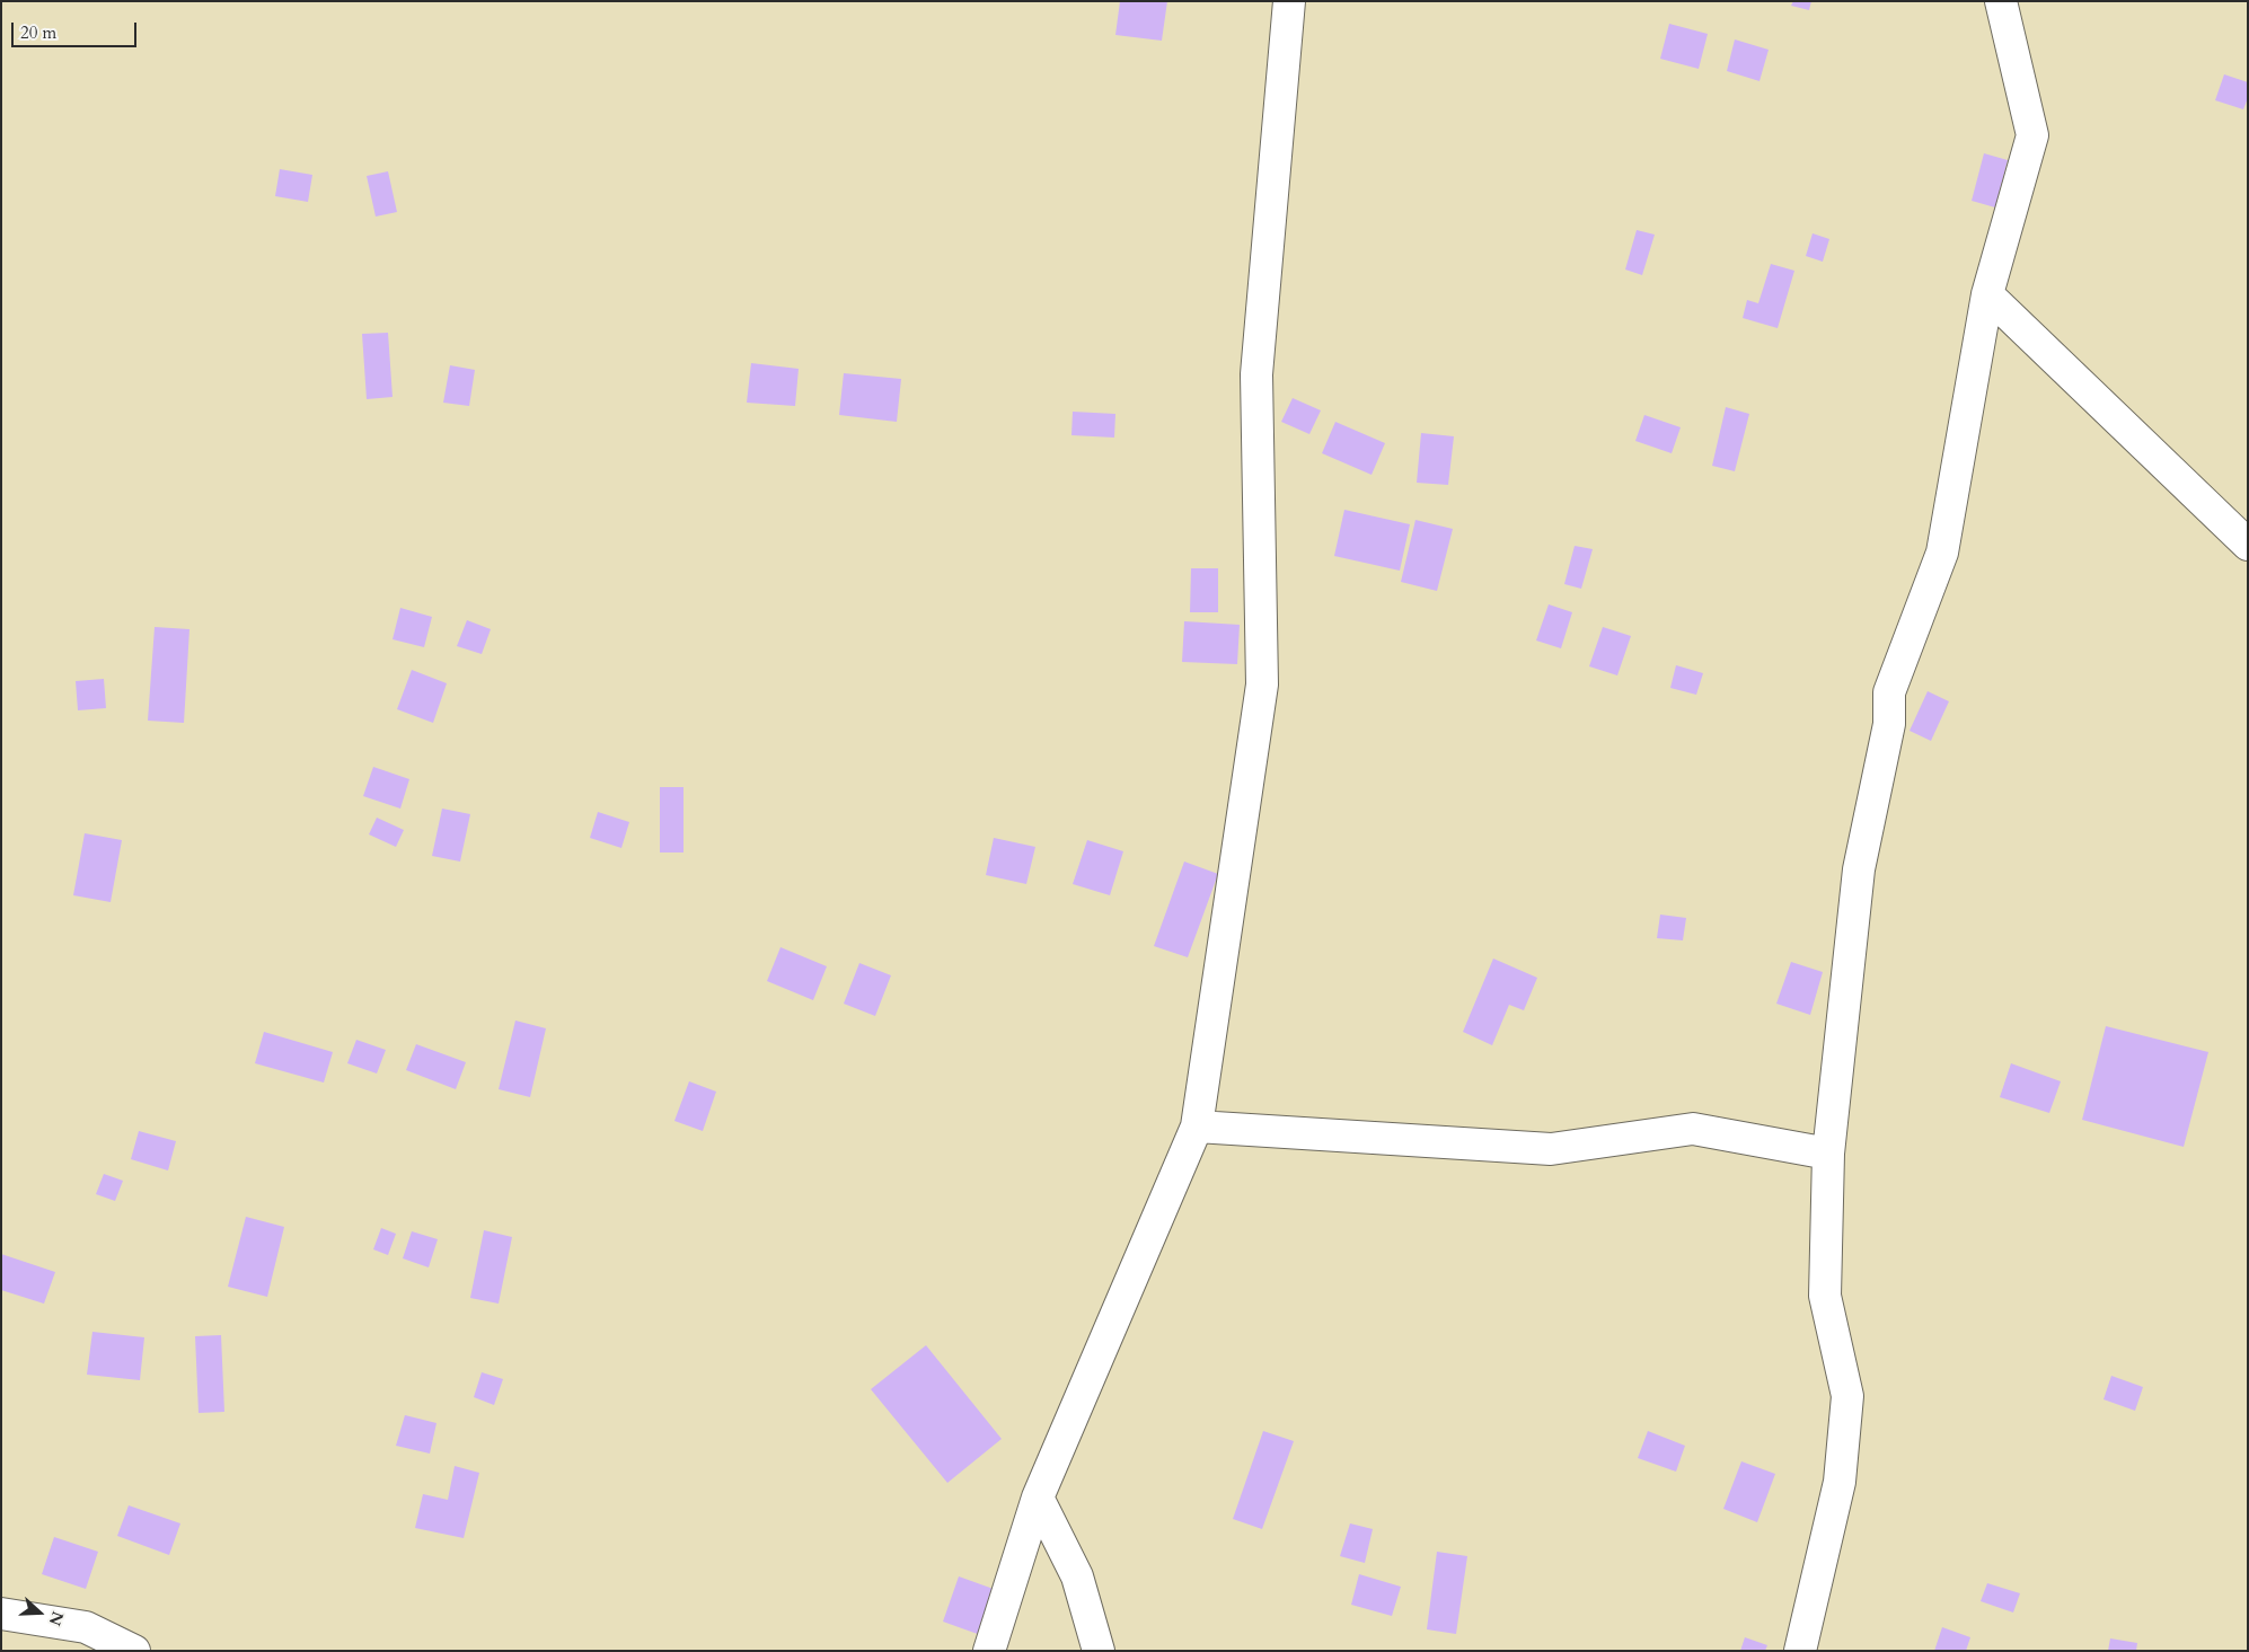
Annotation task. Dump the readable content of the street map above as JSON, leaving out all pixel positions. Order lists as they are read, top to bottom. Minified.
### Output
{"scale_bar":"20 m","north":"right"}
